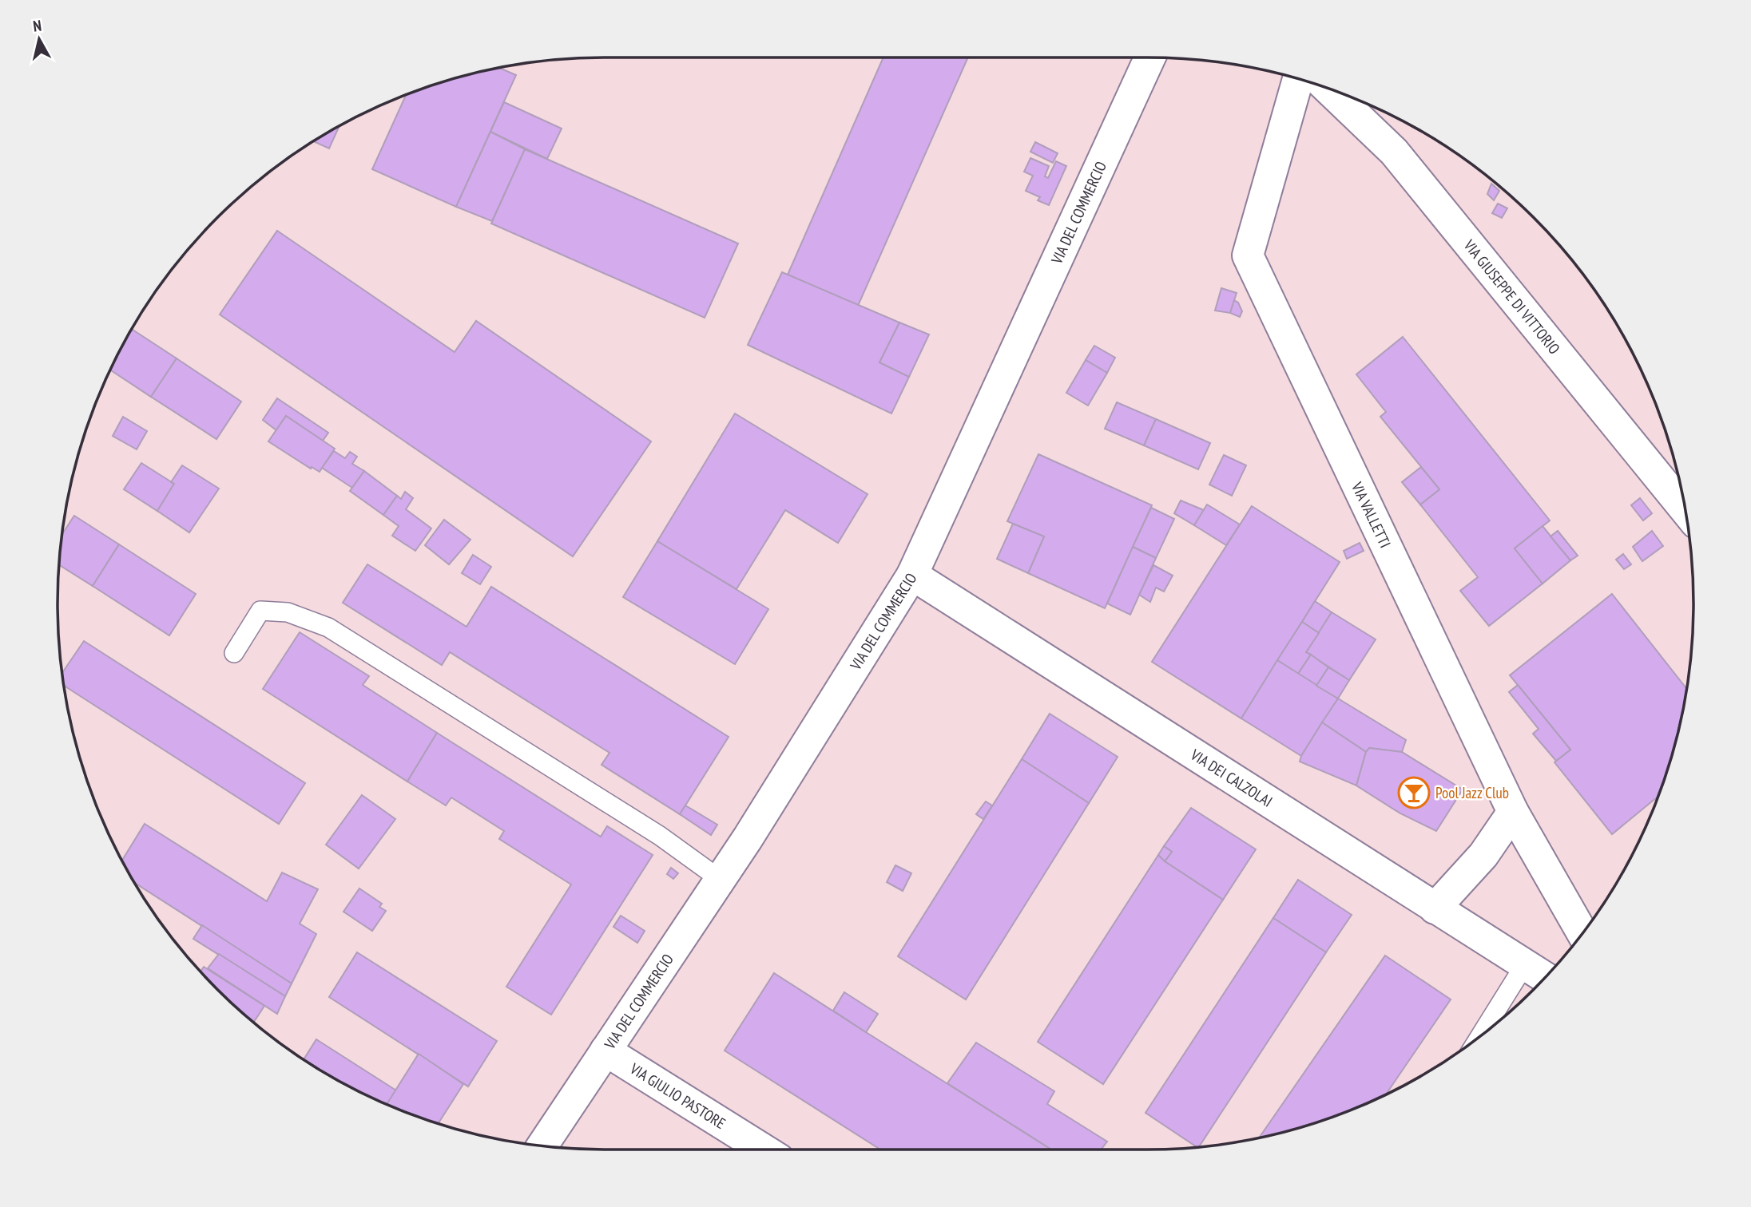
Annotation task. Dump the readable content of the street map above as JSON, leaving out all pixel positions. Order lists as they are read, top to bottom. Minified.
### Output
{"streets":{"street":["VIA DEL COMMERCIO","VIA GIUSEPPE DI VITTORIO","VIA VALLETTI","VIA DEI CALZOLAI","VIA GIULIO PASTORE"]},"crossings":[["VIA DEL COMMERCIO","VIA DEI CALZOLAI"],["VIA DEL COMMERCIO","VIA GIULIO PASTORE"]],"places":{"bar":["Pool Jazz Club"]},"north":"top"}
